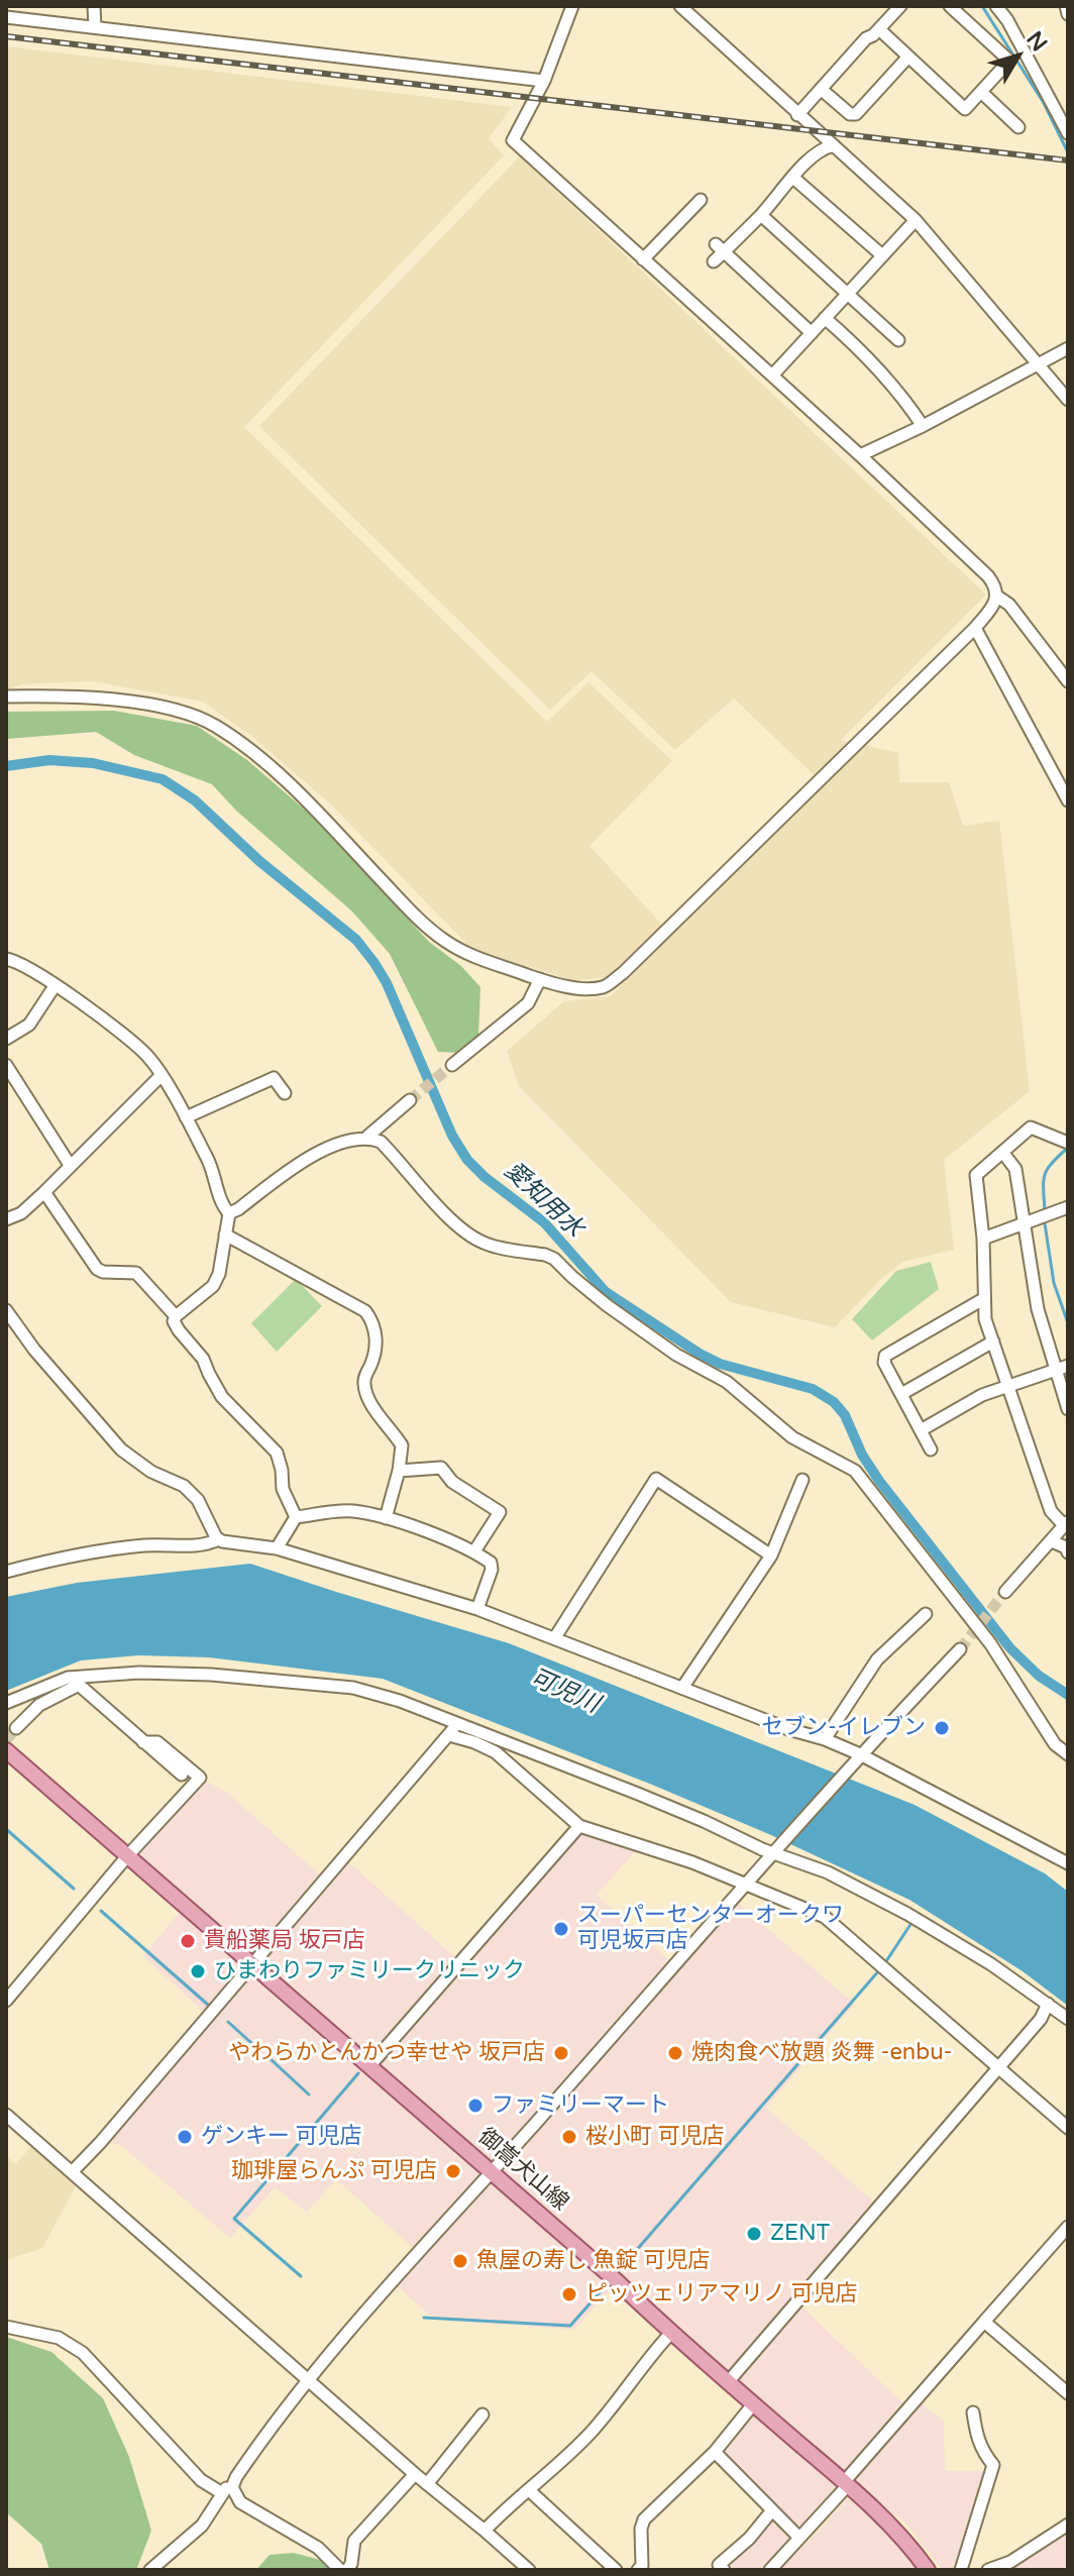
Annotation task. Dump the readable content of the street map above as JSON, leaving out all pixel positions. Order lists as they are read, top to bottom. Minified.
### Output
{"streets":{"main road":["御嵩犬山線"]},"water":["愛知用水","可児川"],"places":["セブン-イレブン","スーパーセンターオークワ 可児坂戸店","貴船薬局 坂戸店","ひまわりファミリークリニック","やわらかとんかつ幸せや 坂戸店","焼肉食べ放題 炎舞 ‐enbu‐","ファミリーマート","ゲンキー 可児店","桜小町 可児店","珈琲屋らんぷ 可児店","ZENT","魚屋の寿し 魚錠 可児店","ピッツェリアマリノ 可児店"],"north":"top right"}
